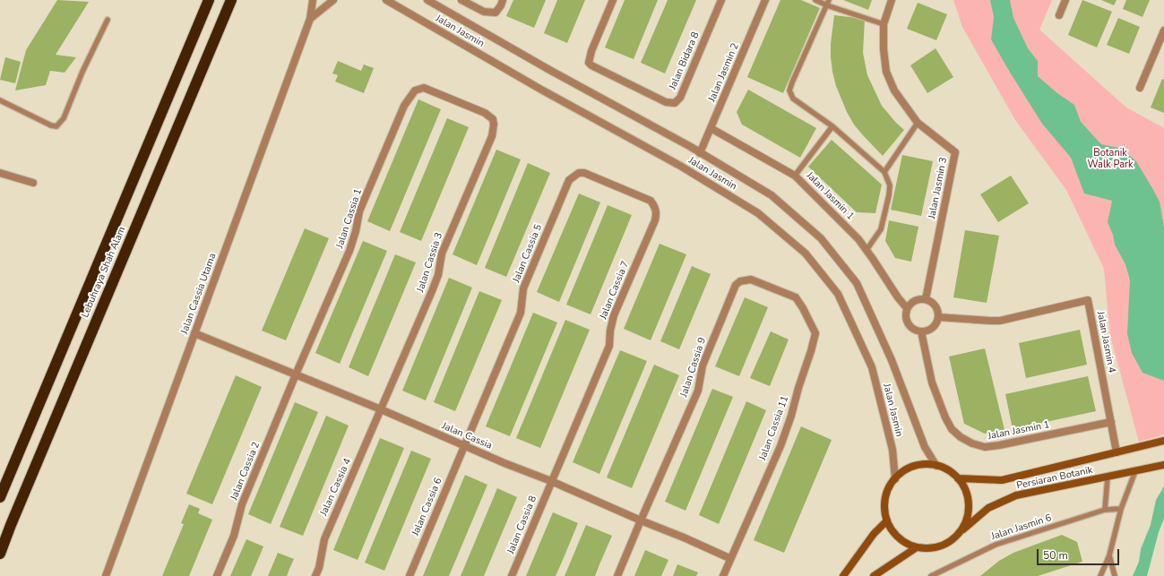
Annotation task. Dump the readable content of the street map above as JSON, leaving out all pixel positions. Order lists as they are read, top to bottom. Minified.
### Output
{"streets":{"highway":["Lebuhraya Shah Alam"],"main road":["Persiaran Botanik"],"street":["Jalan Jasmin","Jalan Bidara 8","Jalan Jasmin 2","Jalan Jasmin 3","Jalan Jasmin 1","Jalan Cassia 1","Jalan Cassia 5","Jalan Cassia 3","Jalan Cassia 7","Jalan Cassia Utama","Jalan Jasmin 4","Jalan Cassia 9","Jalan Cassia 11","Jalan Cassia","Jalan Cassia 2","Jalan Cassia 4","Jalan Cassia 6","Jalan Cassia 8"],"lane":["Jalan Jasmin 6"]},"crossings":[["Jalan Jasmin","Jalan Jasmin 2"],["Jalan Jasmin","Persiaran Botanik"],["Jalan Jasmin 2","Jalan Jasmin 1"],["Jalan Jasmin 3","Jalan Jasmin 1"],["Jalan Jasmin 3","Jalan Jasmin 4"],["Jalan Jasmin 1","Jalan Jasmin 4"],["Jalan Cassia 1","Jalan Cassia 3"],["Jalan Cassia 1","Jalan Cassia"],["Jalan Cassia 1","Jalan Cassia 2"],["Jalan Cassia 5","Jalan Cassia 7"],["Jalan Cassia 5","Jalan Cassia"],["Jalan Cassia 5","Jalan Cassia 6"],["Jalan Cassia 3","Jalan Cassia"],["Jalan Cassia 3","Jalan Cassia 4"],["Jalan Cassia 7","Jalan Cassia"],["Jalan Cassia 7","Jalan Cassia 8"],["Jalan Cassia Utama","Jalan Cassia"],["Jalan Jasmin 4","Persiaran Botanik"],["Jalan Cassia 9","Jalan Cassia 11"],["Jalan Cassia 9","Jalan Cassia"],["Jalan Cassia 11","Jalan Cassia"],["Jalan Cassia","Jalan Cassia 2"],["Jalan Cassia","Jalan Cassia 4"],["Jalan Cassia","Jalan Cassia 6"],["Jalan Cassia","Jalan Cassia 8"]],"parks":["Botanik Walk Park"],"scale_bar":"50 m"}
